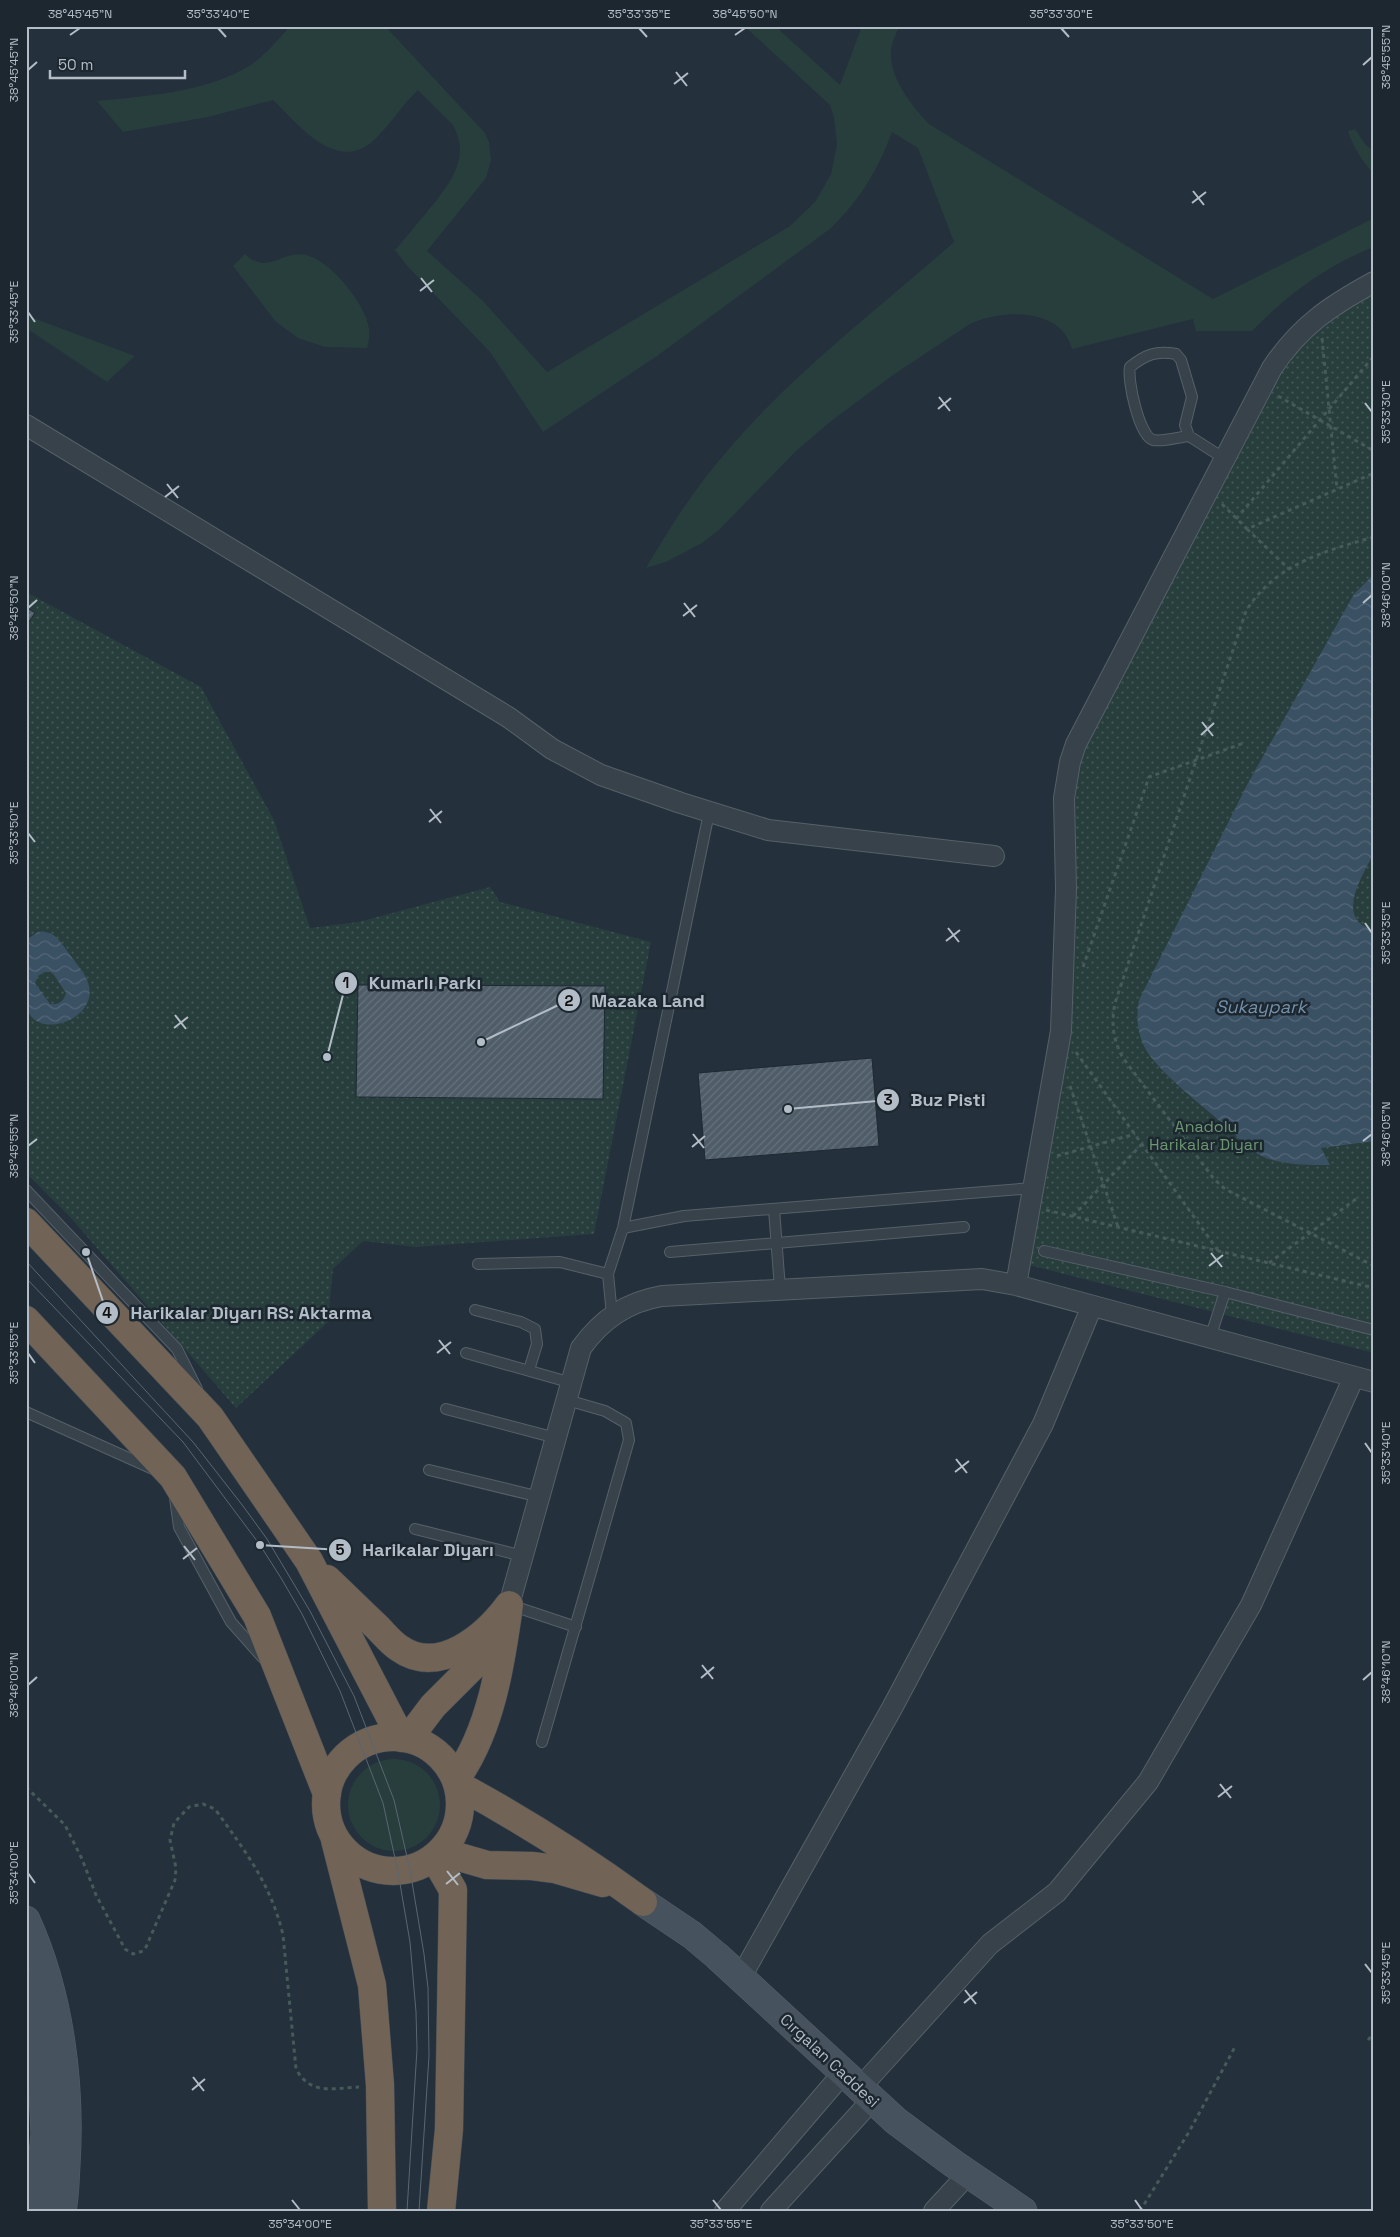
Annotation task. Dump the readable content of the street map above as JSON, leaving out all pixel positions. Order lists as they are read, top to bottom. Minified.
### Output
{"streets":{"street":["Cırgalan Caddesi"]},"water":["Sukaypark"],"parks":["Anadolu Harikalar Diyarı"],"places":["Mazaka Land","Kumarlı Parkı","Buz Pisti","Harikalar Diyarı RS: Aktarma","Harikalar Diyarı"],"scale_bar":"50 m","coordinates":["38°45'45\"N","35°33'40\"E","35°33'35\"E","38°45'50\"N","35°33'30\"E","38°45'55\"N","35°33'45\"E","38°46'00\"N","35°33'50\"E","38°46'05\"N","35°33'55\"E","38°46'10\"N","35°34'00\"E"]}
